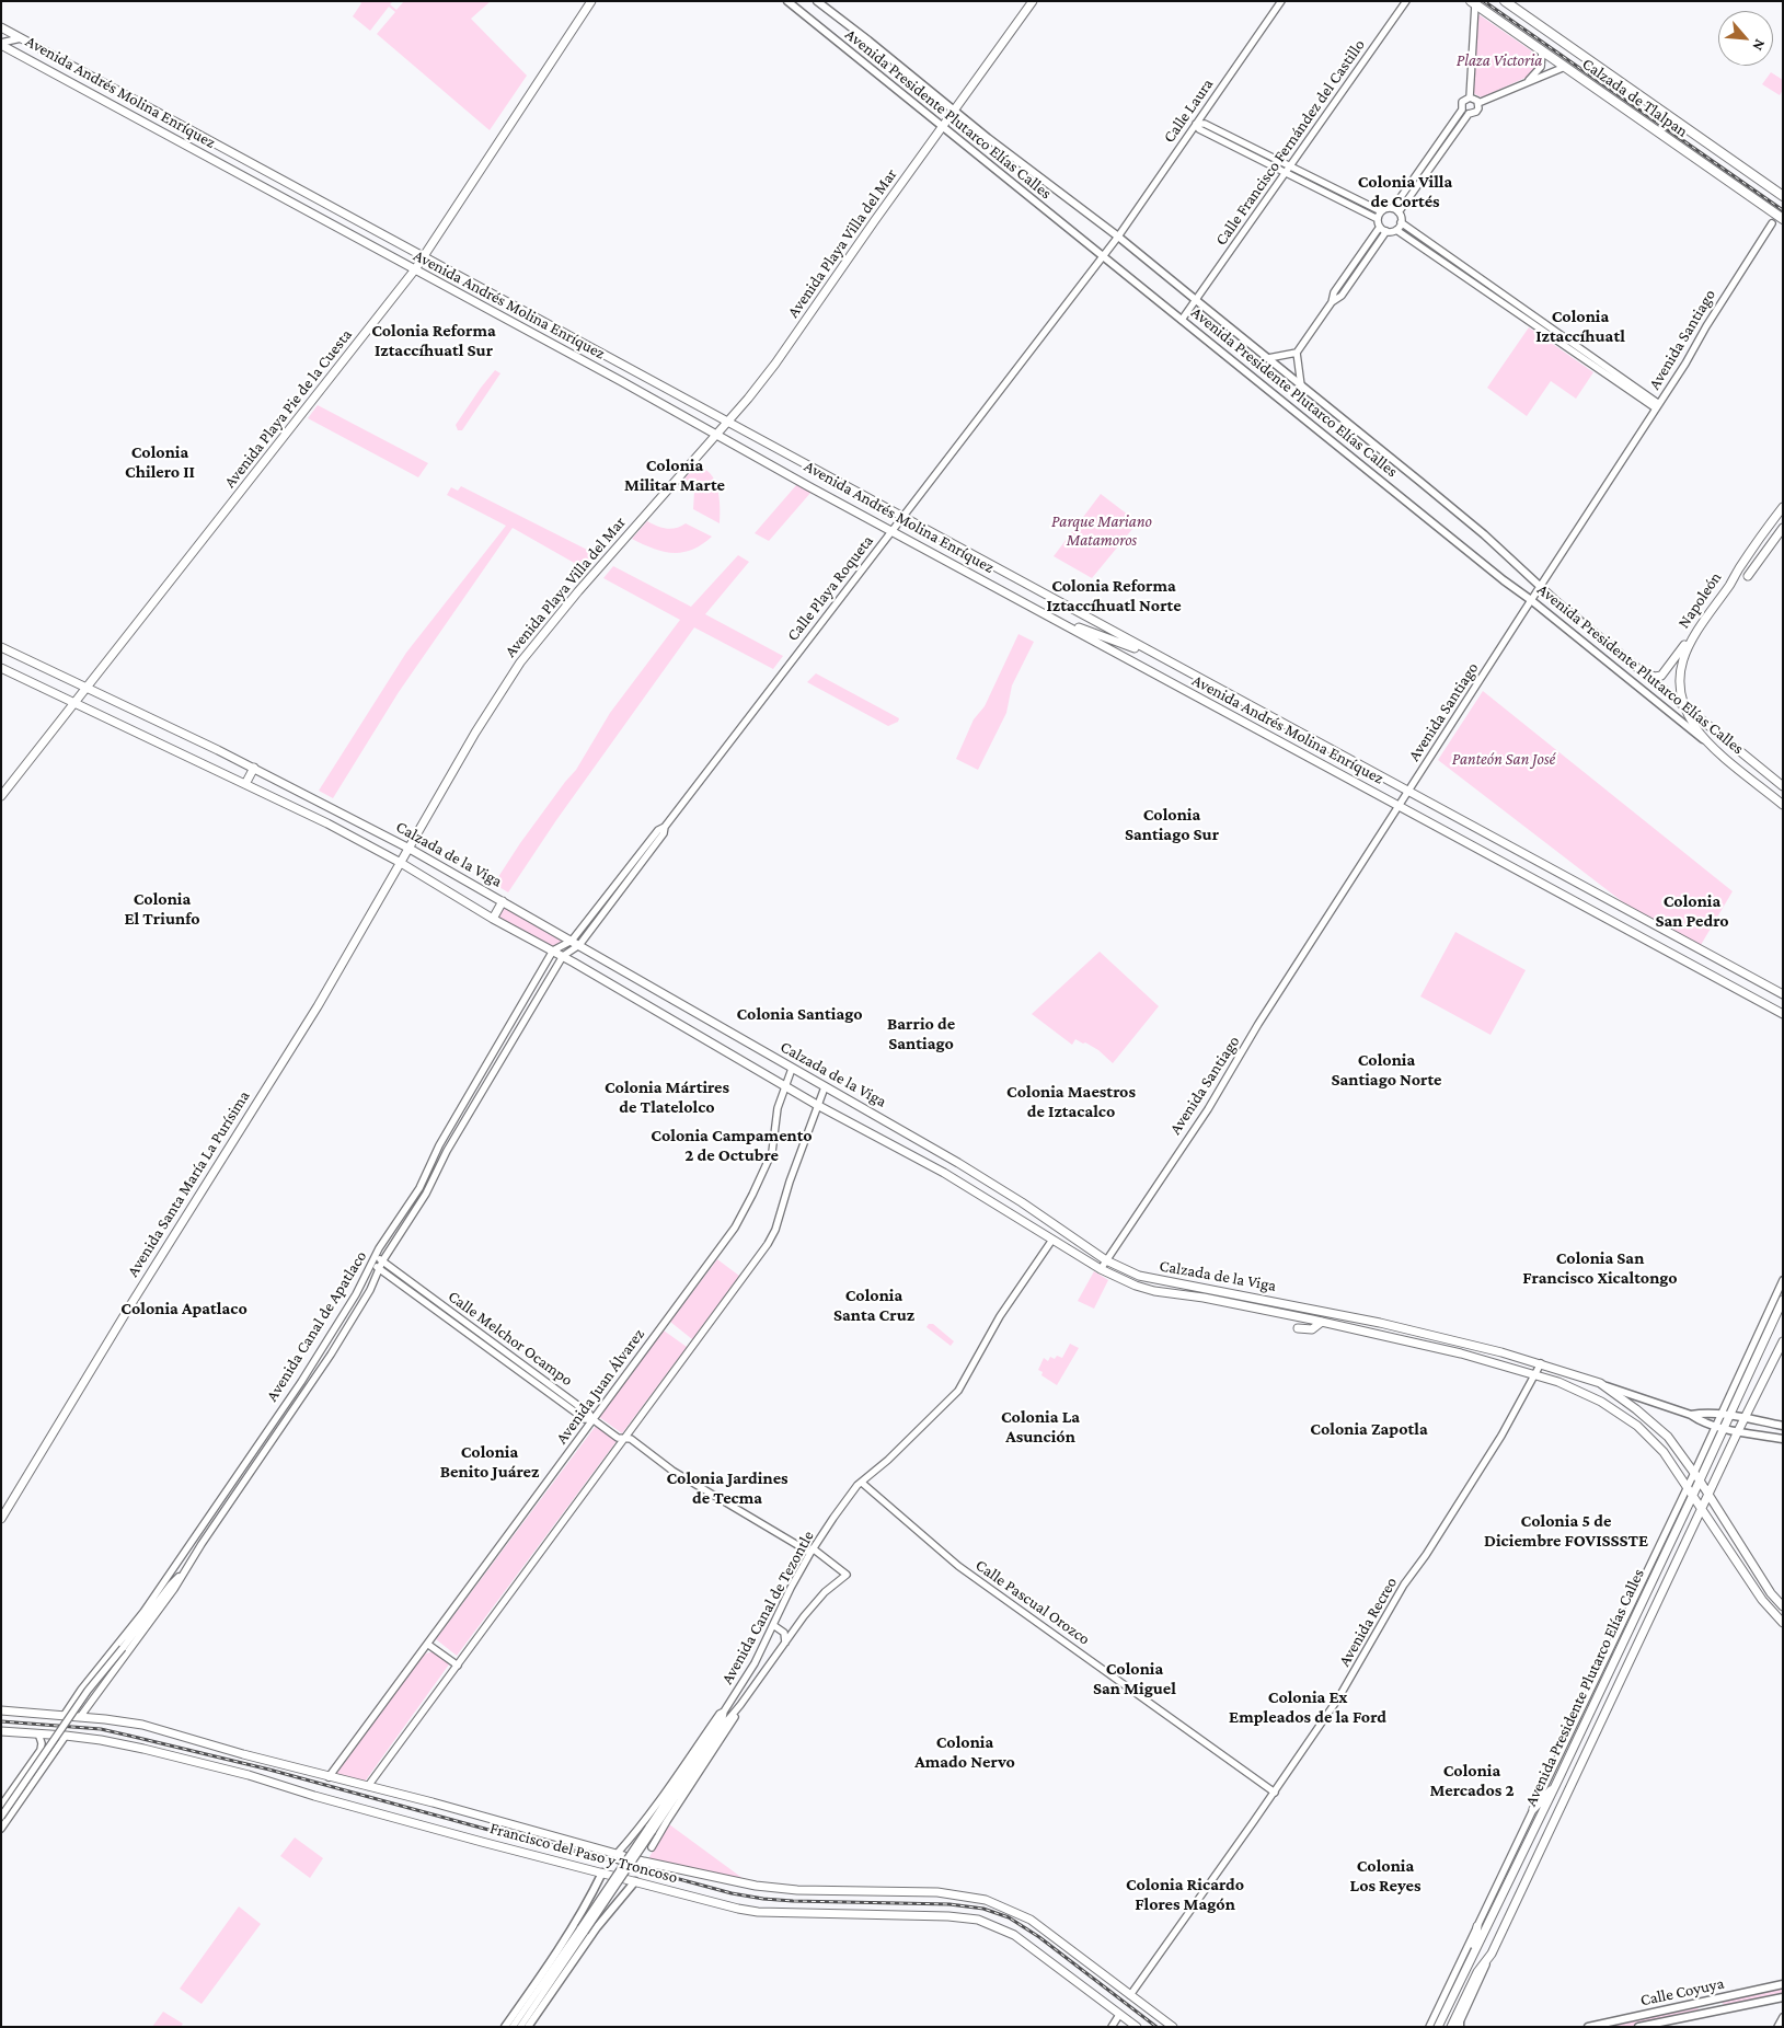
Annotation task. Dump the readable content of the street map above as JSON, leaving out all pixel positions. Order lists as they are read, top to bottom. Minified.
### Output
{"streets":{"highway":["Calzada de Tlalpan"],"main road":["Avenida Andrés Molina Enríquez","Avenida Presidente Plutarco Elías Calles","Avenida Playa Villa del Mar","Avenida Playa Pie de la Cuesta","Napoleón","Calzada de la Viga","Avenida Santa María La Purísima","Francisco del Paso y Troncoso","Calle Coyuya"],"street":["Calle Laura","Calle Francisco Fernández del Castillo","Avenida Santiago","Calle Playa Roqueta","Avenida Canal de Apatlaco","Calle Melchor Ocampo","Avenida Juan Álvarez","Calle Pascual Orozco","Avenida Canal de Tezontle","Avenida Recreo"]},"crossings":[["Avenida Andrés Molina Enríquez","Avenida Playa Villa del Mar"],["Avenida Andrés Molina Enríquez","Avenida Santiago"],["Avenida Andrés Molina Enríquez","Avenida Playa Pie de la Cuesta"],["Avenida Andrés Molina Enríquez","Calle Playa Roqueta"],["Calle Laura","Avenida Presidente Plutarco Elías Calles"],["Calle Laura","Calle Playa Roqueta"],["Avenida Presidente Plutarco Elías Calles","Calle Francisco Fernández del Castillo"],["Avenida Presidente Plutarco Elías Calles","Avenida Playa Villa del Mar"],["Avenida Presidente Plutarco Elías Calles","Avenida Santiago"],["Avenida Presidente Plutarco Elías Calles","Calle Playa Roqueta"],["Avenida Presidente Plutarco Elías Calles","Napoleón"],["Avenida Presidente Plutarco Elías Calles","Calzada de la Viga"],["Avenida Playa Villa del Mar","Calzada de la Viga"],["Avenida Playa Villa del Mar","Avenida Santa María La Purísima"],["Avenida Santiago","Calzada de la Viga"],["Avenida Playa Pie de la Cuesta","Calzada de la Viga"],["Calle Playa Roqueta","Calzada de la Viga"],["Calle Playa Roqueta","Avenida Canal de Apatlaco"],["Calzada de la Viga","Avenida Santa María La Purísima"],["Calzada de la Viga","Avenida Canal de Apatlaco"],["Calzada de la Viga","Avenida Juan Álvarez"],["Calzada de la Viga","Avenida Canal de Tezontle"],["Calzada de la Viga","Avenida Recreo"],["Avenida Canal de Apatlaco","Calle Melchor Ocampo"],["Avenida Canal de Apatlaco","Francisco del Paso y Troncoso"],["Calle Melchor Ocampo","Avenida Juan Álvarez"],["Avenida Juan Álvarez","Francisco del Paso y Troncoso"],["Calle Pascual Orozco","Avenida Canal de Tezontle"],["Calle Pascual Orozco","Avenida Recreo"],["Avenida Canal de Tezontle","Francisco del Paso y Troncoso"],["Avenida Recreo","Francisco del Paso y Troncoso"]],"districts":["Colonia Villa de Cortés","Colonia Iztaccíhuatl","Colonia Reforma Iztaccíhuatl Sur","Colonia Chilero II","Colonia Militar Marte","Colonia Reforma Iztaccíhuatl Norte","Colonia Santiago Sur","Colonia El Triunfo","Colonia San Pedro","Colonia Santiago","Barrio de Santiago","Colonia Santiago Norte","Colonia Mártires de Tlatelolco","Colonia Maestros de Iztacalco","Colonia Campamento 2 de Octubre","Colonia San Francisco Xicaltongo","Colonia Santa Cruz","Colonia Apatlaco","Colonia La Asunción","Colonia Zapotla","Colonia Benito Juárez","Colonia Jardines de Tecma","Colonia 5 de Diciembre FOVISSSTE","Colonia San Miguel","Colonia Ex Empleados de la Ford","Colonia Amado Nervo","Colonia Mercados 2","Colonia Los Reyes","Colonia Ricardo Flores Magón"],"parks":["Plaza Victoria","Parque Mariano Matamoros","Panteón San José"],"north":"bottom right"}
